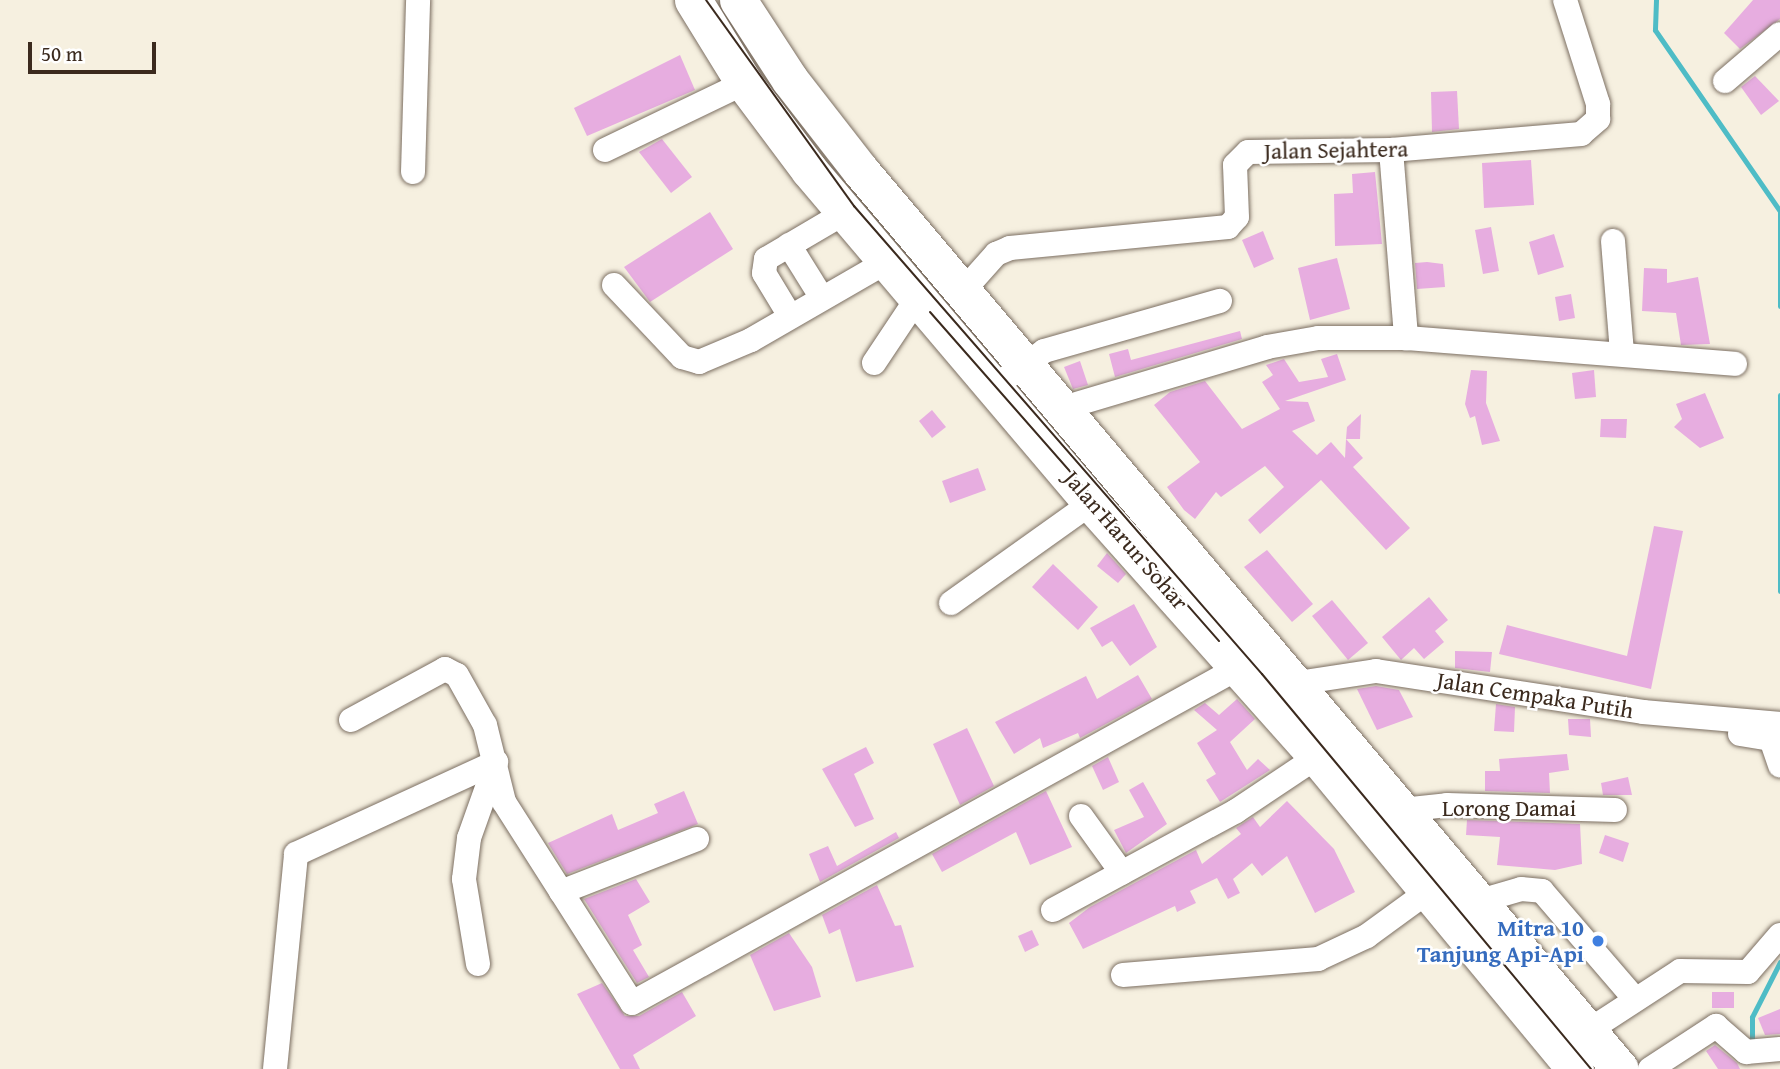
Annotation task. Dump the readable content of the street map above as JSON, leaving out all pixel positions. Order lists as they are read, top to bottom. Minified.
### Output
{"streets":{"highway":["Jalan Harun Sohar"],"street":["Jalan Sejahtera","Jalan Cempaka Putih","Lorong Damai"]},"crossings":[["Jalan Sejahtera","Jalan Harun Sohar"],["Jalan Harun Sohar","Jalan Cempaka Putih"],["Jalan Harun Sohar","Lorong Damai"]],"places":["Mitra 10 Tanjung Api-Api"],"scale_bar":"50 m"}
